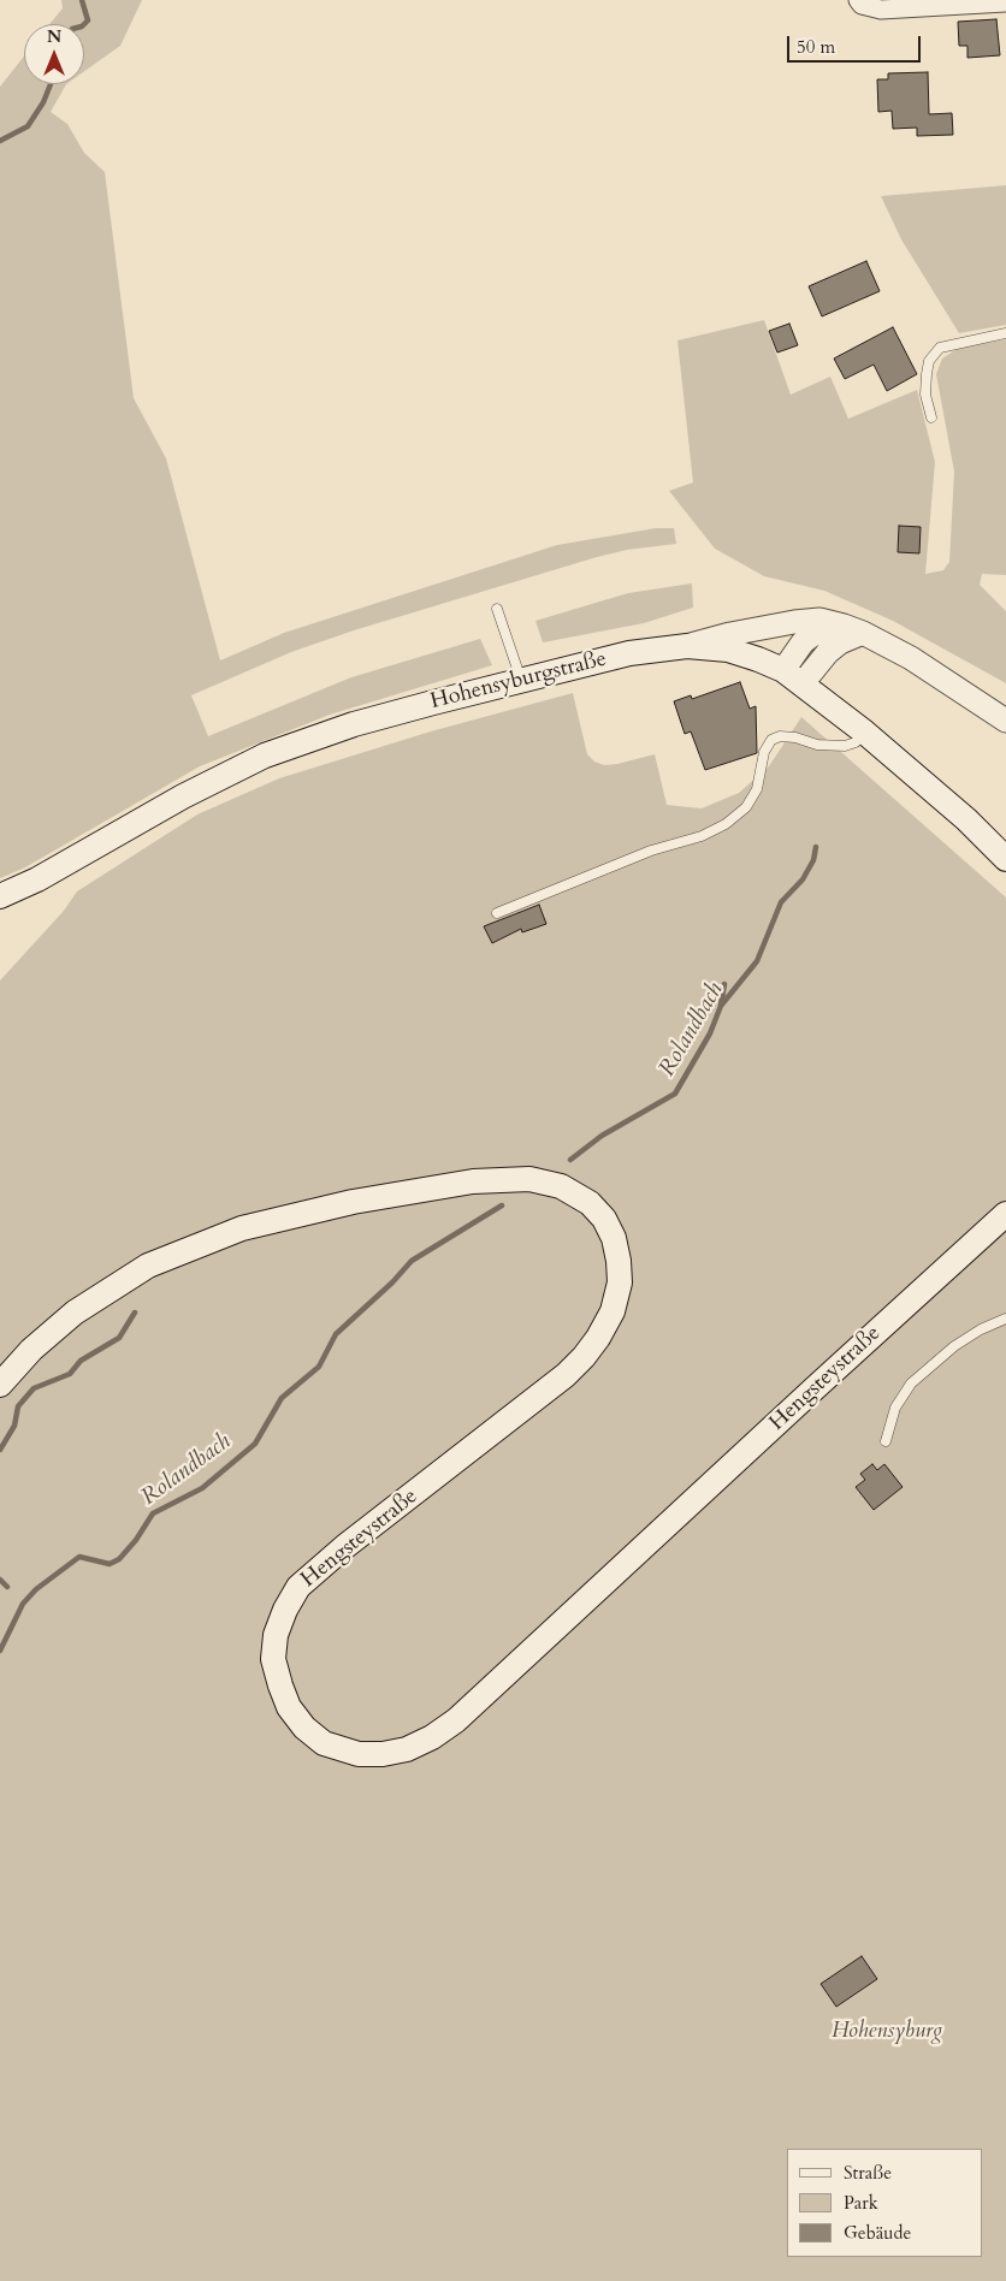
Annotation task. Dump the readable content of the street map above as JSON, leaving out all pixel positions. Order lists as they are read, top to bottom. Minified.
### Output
{"streets":{"main road":["Hohensyburgstraße","Hengsteystraße"]},"water":["Rolandbach"],"parks":["Hohensyburg"],"legend":["Straße","Park","Gebäude"],"scale_bar":"50 m","north":"top"}
